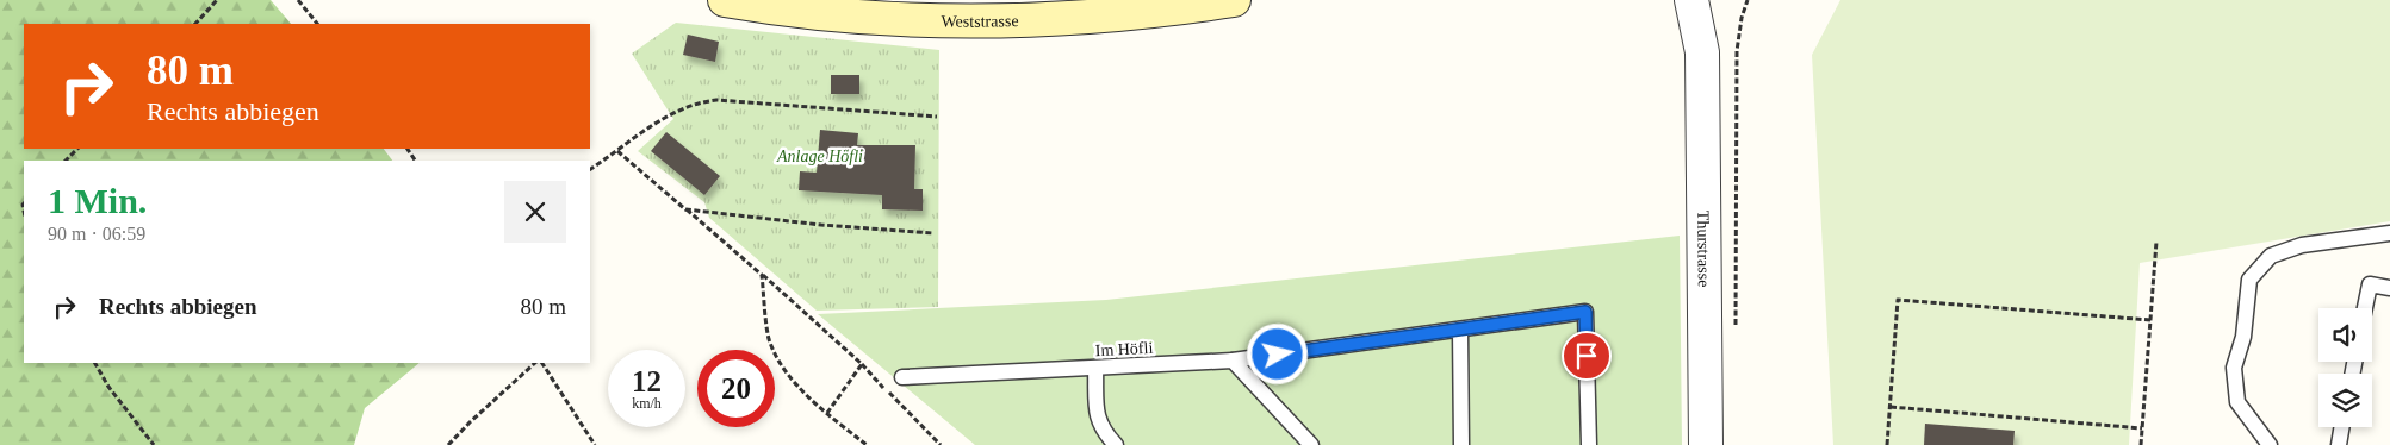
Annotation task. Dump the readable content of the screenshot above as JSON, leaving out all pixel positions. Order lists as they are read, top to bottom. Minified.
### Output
{"streets":{"main road":["Weststrasse"],"street":["Thurstrasse"],"lane":["Im Höfli"]},"parks":["Anlage Höfli"],"page":{"turn":["80 m","Rechts abbiegen"],"heading":["1 Min.","90 m · 06:59"],"list":[{"name":"Rechts abbiegen","value":"80 m"}],"speed":"12 km/h","limit":"20"}}
